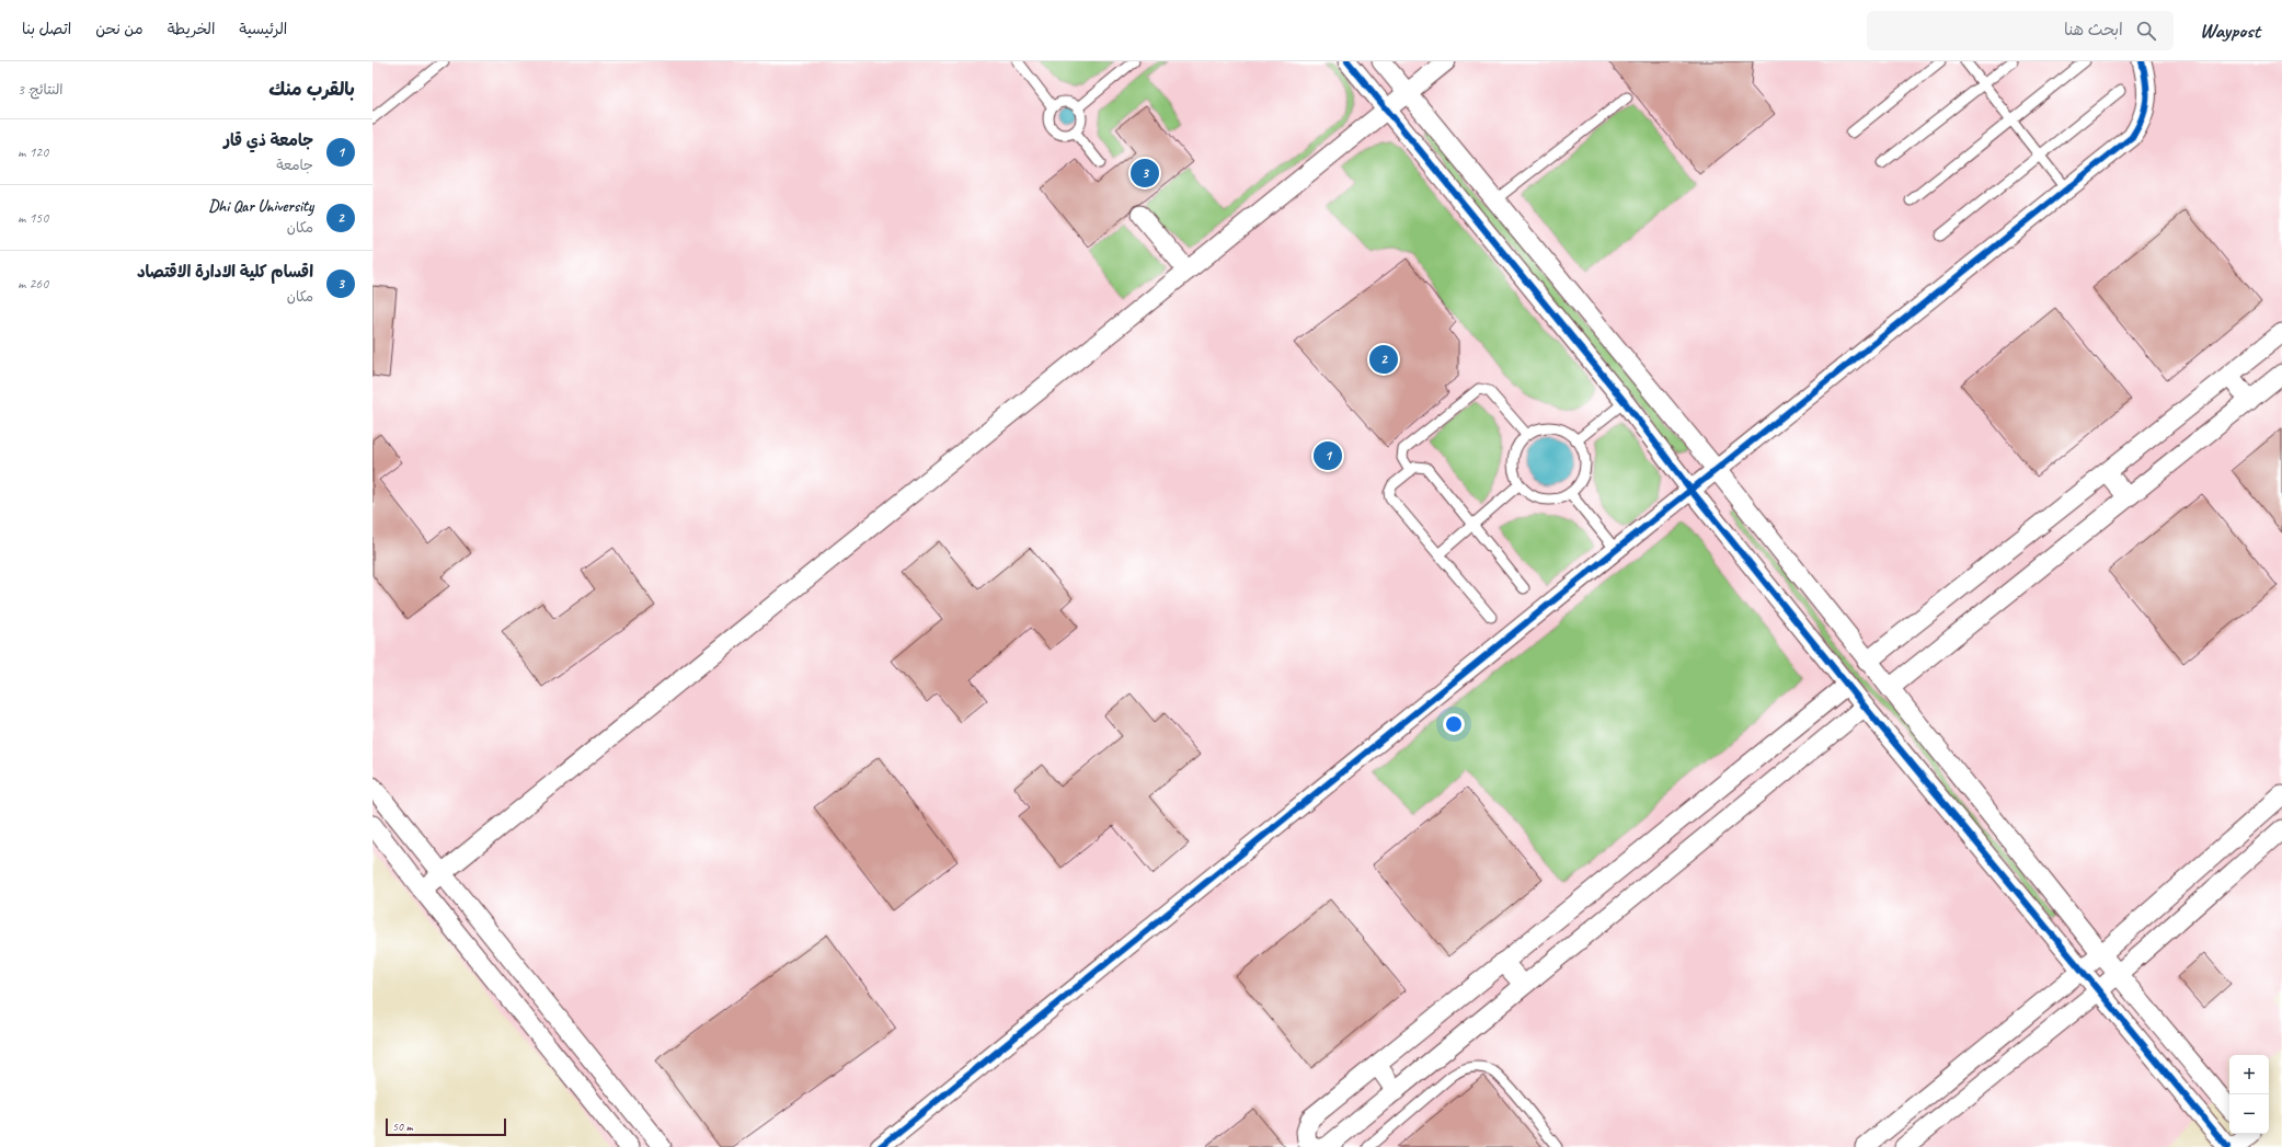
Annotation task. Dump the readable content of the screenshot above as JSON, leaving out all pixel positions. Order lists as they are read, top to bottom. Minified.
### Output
{"scale_bar":"50 m","page":{"header":"Waypost","search":"ابحث هنا","nav":["الرئيسية","الخريطة","من نحن","اتصل بنا"],"heading":["بالقرب منك","النتائج: 3"],"list":[{"mark":"1","name":"جامعة ذي قار","note":"جامعة","value":"120 m"},{"mark":"2","name":"Dhi Qar University","note":"مكان","value":"150 m"},{"mark":"3","name":"اقسام كلية الادارة الاقتصاد","note":"مكان","value":"260 m"}],"pins":["3","2","1"],"map_buttons":["+","−"],"scale":"50 m"}}
